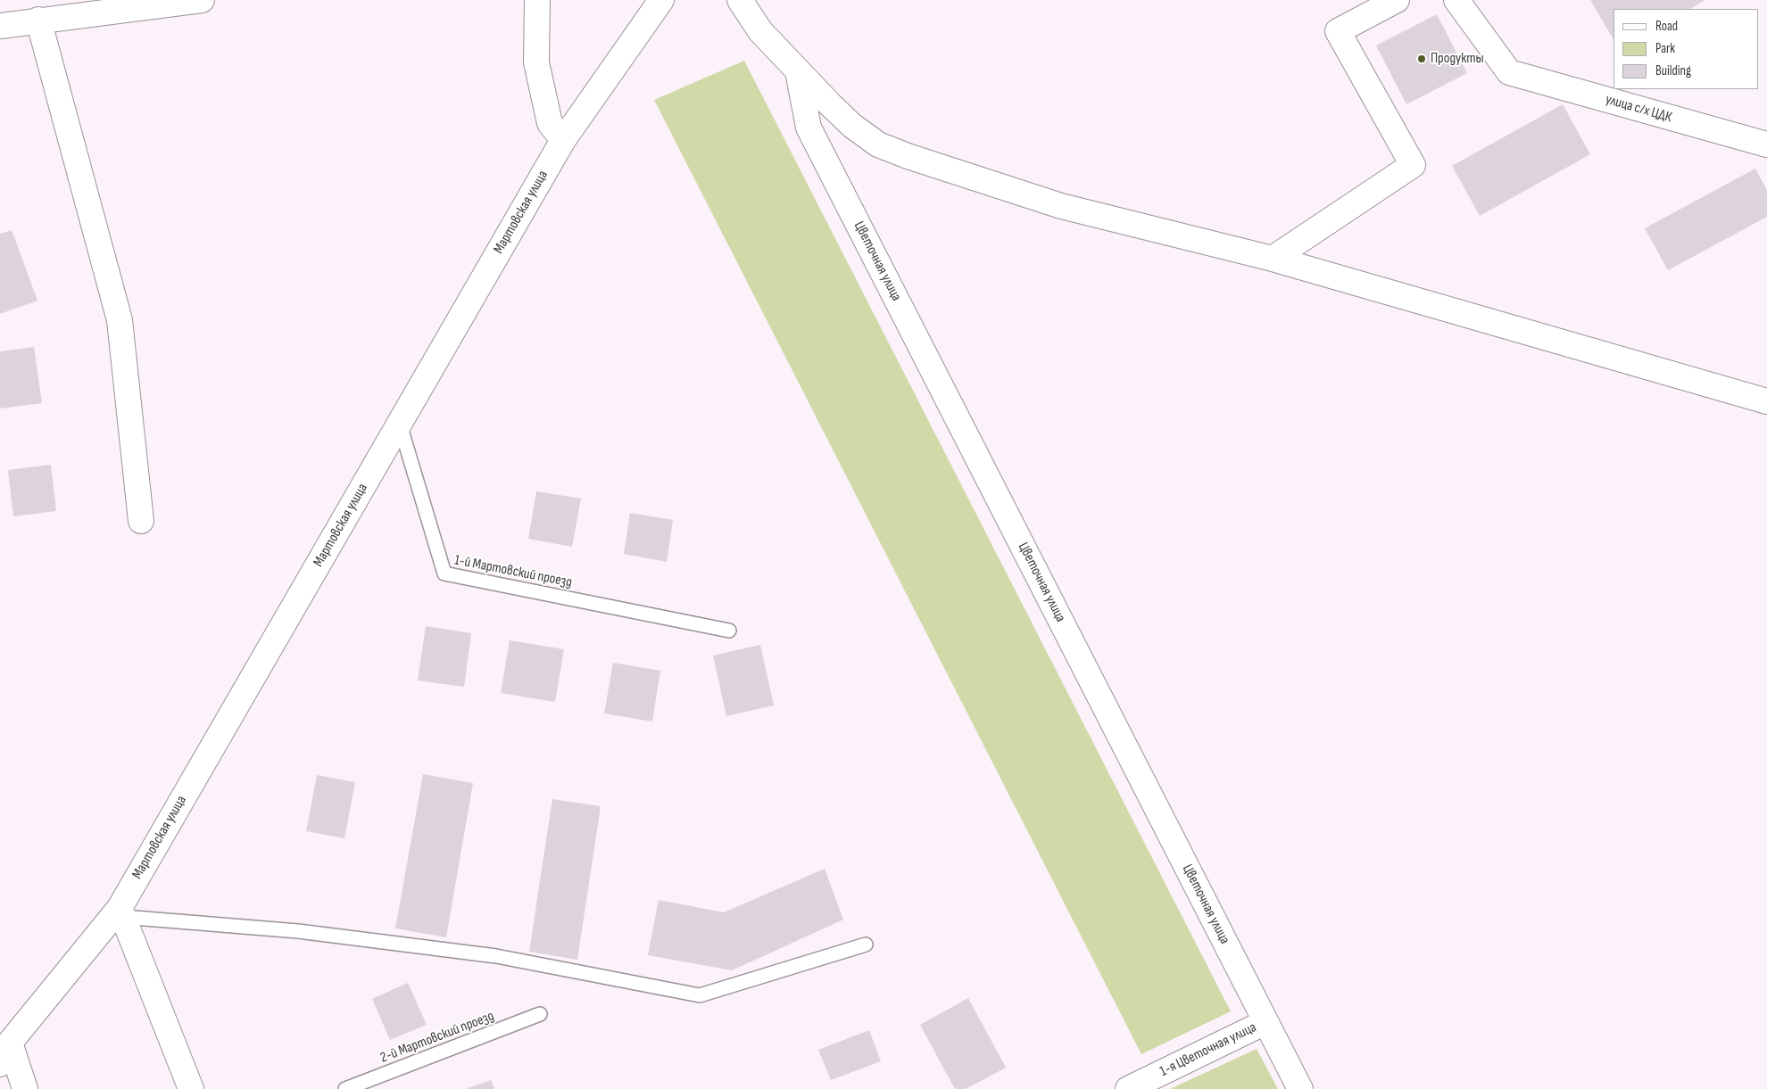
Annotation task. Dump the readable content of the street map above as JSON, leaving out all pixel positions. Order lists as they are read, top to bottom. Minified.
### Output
{"streets":{"street":["улица с/х ЦДК","Мартовская улица","Цветочная улица","1-я Цветочная улица"],"lane":["1-й Мартовский проезд","2-й Мартовский проезд"]},"crossings":[["Мартовская улица","1-й Мартовский проезд"],["Цветочная улица","1-я Цветочная улица"]],"places":["Продукты"],"legend":["Road","Park","Building"]}
